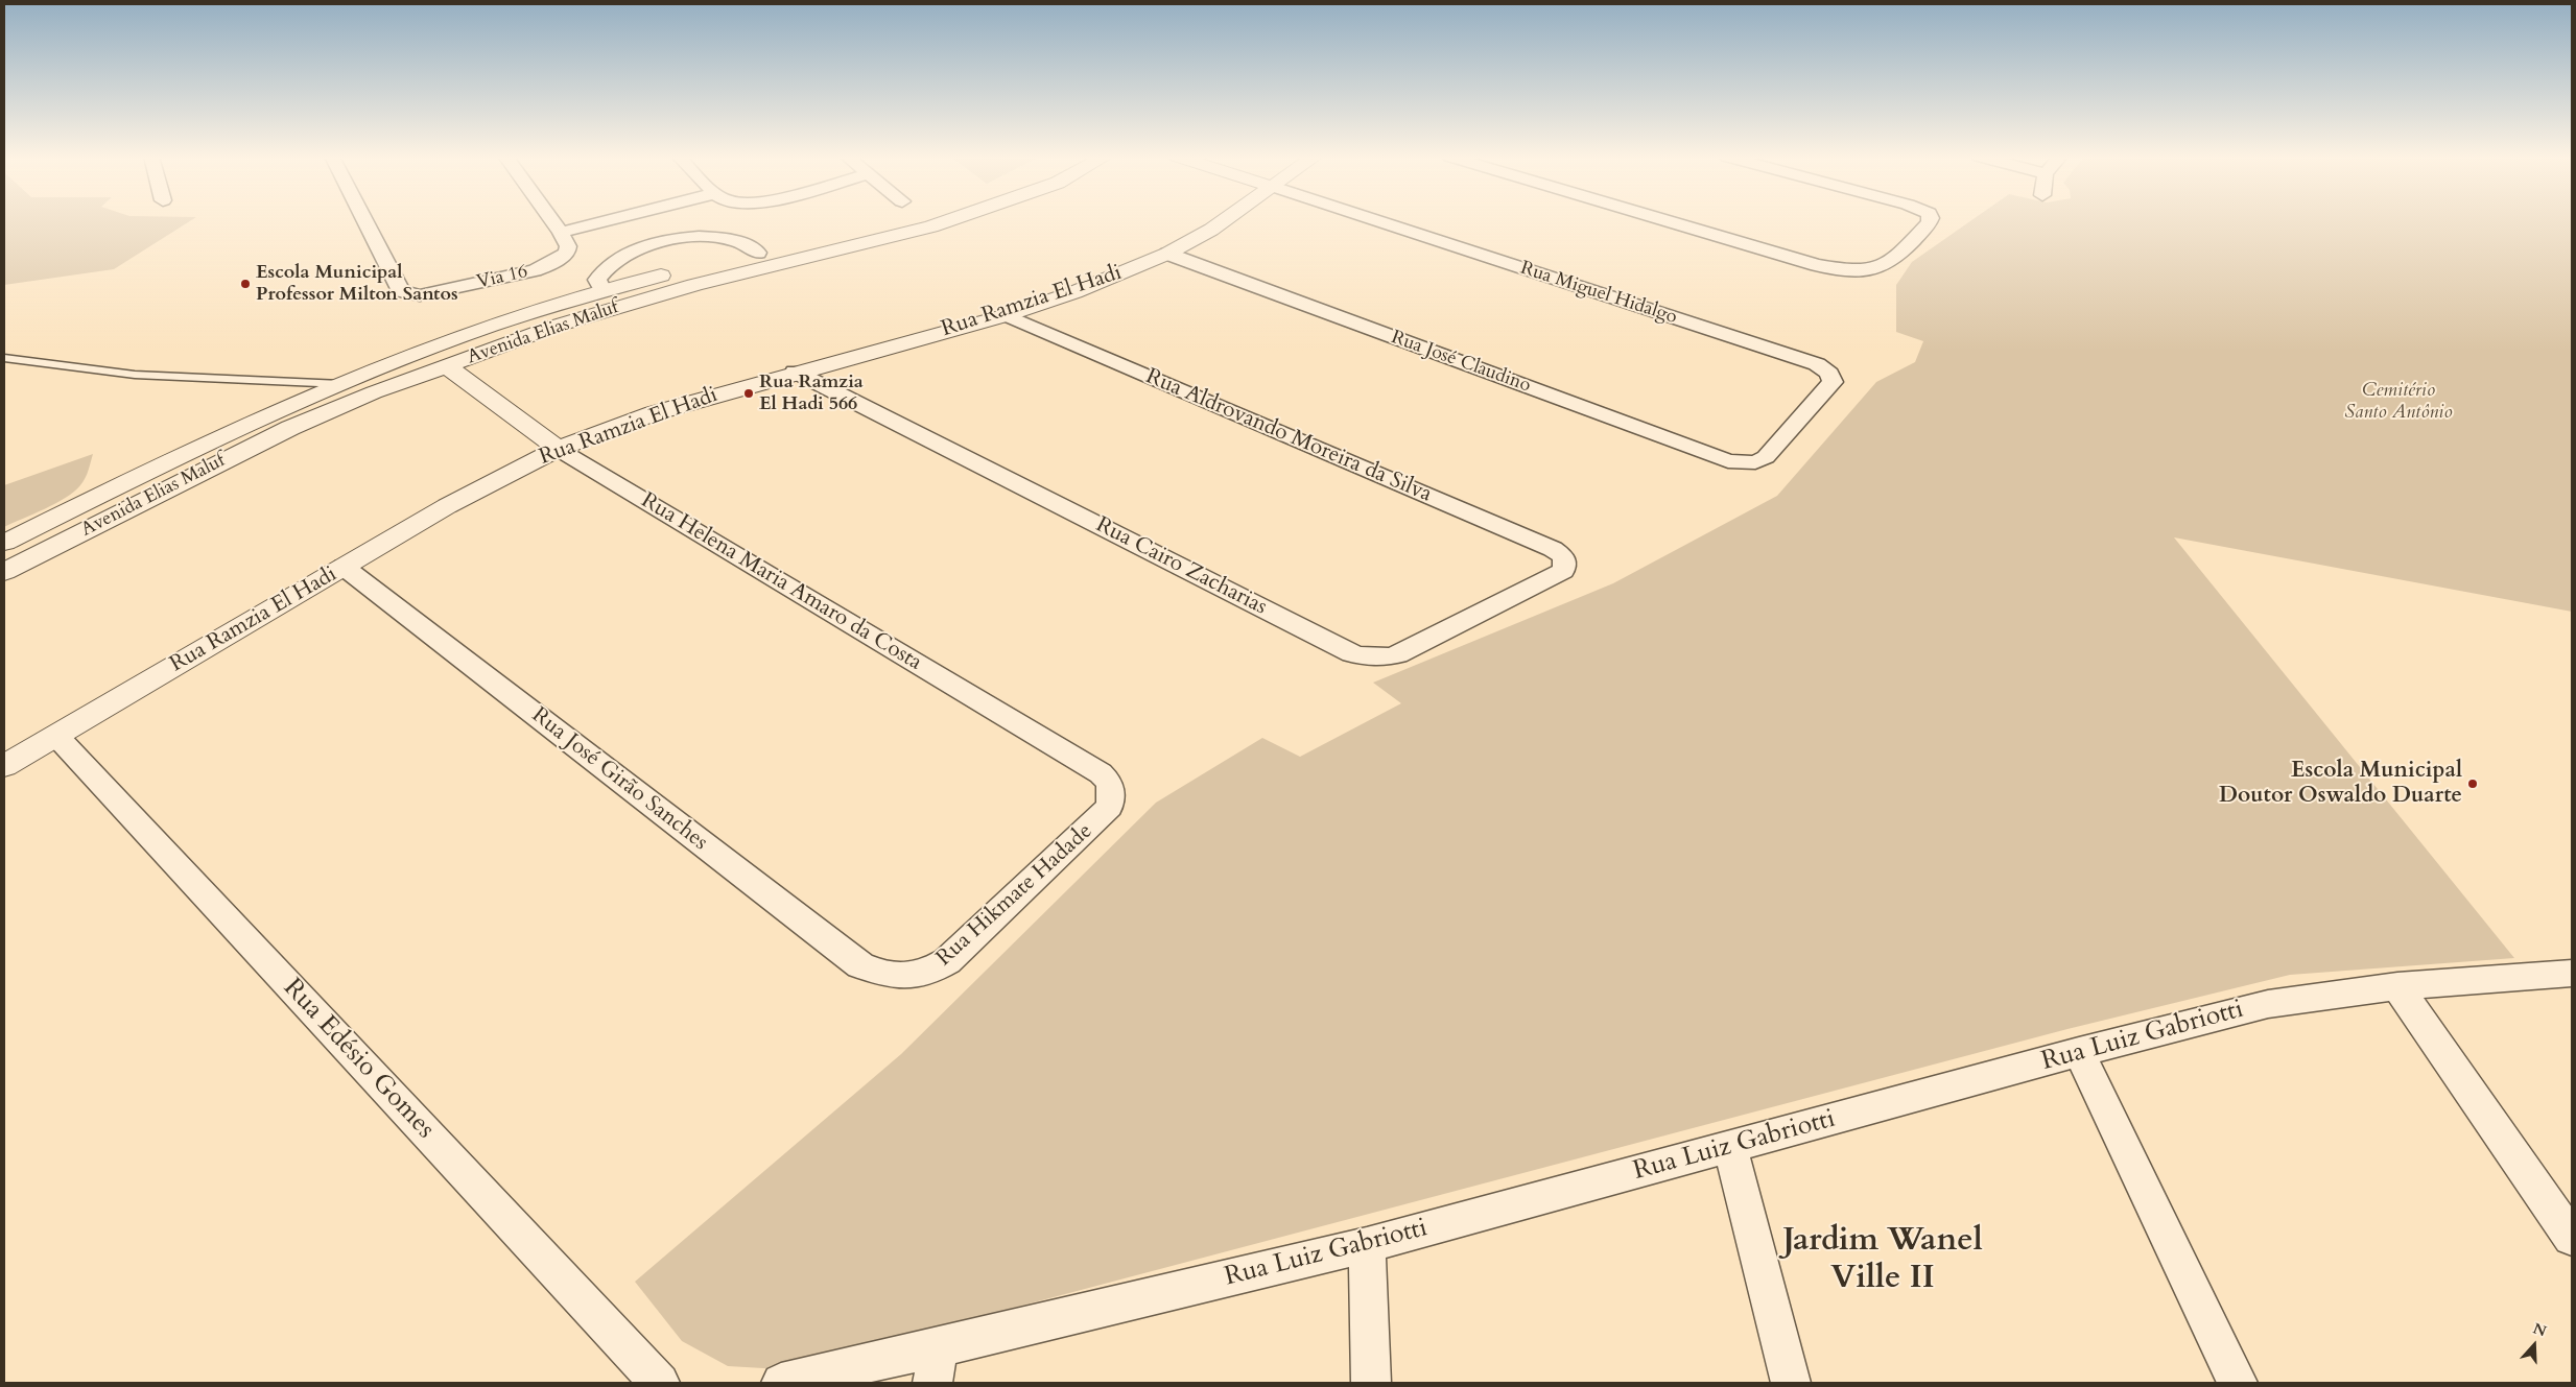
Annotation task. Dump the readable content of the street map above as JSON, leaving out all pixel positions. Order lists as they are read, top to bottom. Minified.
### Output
{"streets":{"street":["Via 16","Rua Miguel Hidalgo","Rua Ramzia El Hadi","Avenida Elias Maluf","Rua José Claudino","Rua Aldrovando Moreira da Silva","Rua Cairo Zacharias","Rua Helena Maria Amaro da Costa","Rua José Girão Sanches","Rua Hikmate Hadade","Rua Luiz Gabriotti","Rua Edésio Gomes"]},"crossings":[["Rua Miguel Hidalgo","Rua José Claudino"],["Rua Ramzia El Hadi","Rua José Claudino"],["Rua Ramzia El Hadi","Rua Aldrovando Moreira da Silva"],["Rua Ramzia El Hadi","Rua Cairo Zacharias"],["Rua Ramzia El Hadi","Rua Helena Maria Amaro da Costa"],["Rua Ramzia El Hadi","Rua José Girão Sanches"],["Rua Ramzia El Hadi","Rua Edésio Gomes"],["Avenida Elias Maluf","Rua Helena Maria Amaro da Costa"],["Rua Aldrovando Moreira da Silva","Rua Cairo Zacharias"],["Rua Helena Maria Amaro da Costa","Rua Hikmate Hadade"],["Rua José Girão Sanches","Rua Hikmate Hadade"]],"districts":["Jardim Wanel Ville II"],"parks":["Cemitério Santo Antônio"],"places":["Escola Municipal Professor Milton Santos","Rua Ramzia El Hadi 566","Escola Municipal Doutor Oswaldo Duarte"],"north":"top"}
